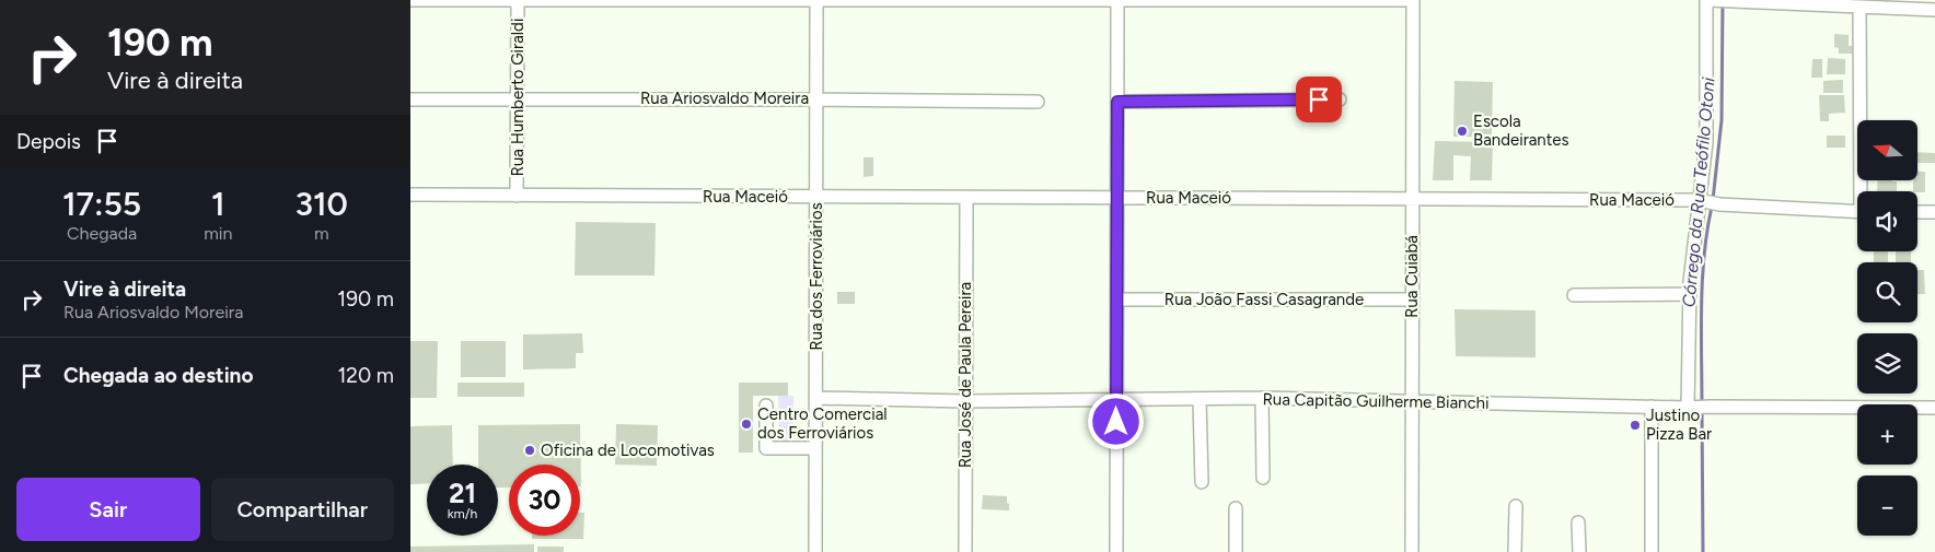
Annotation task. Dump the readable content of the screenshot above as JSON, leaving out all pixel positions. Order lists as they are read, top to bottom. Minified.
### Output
{"streets":{"street":["Rua Humberto Giraldi","Rua Ariosvaldo Moreira","Rua Maceió","Rua dos Ferroviários","Rua Cuiabá","Rua João Fassi Casagrande","Rua José de Paula Pereira","Rua Capitão Guilherme Bianchi"]},"crossings":[["Rua Humberto Giraldi","Rua Ariosvaldo Moreira"],["Rua Humberto Giraldi","Rua Maceió"],["Rua Ariosvaldo Moreira","Rua dos Ferroviários"],["Rua Maceió","Rua dos Ferroviários"],["Rua Maceió","Rua Cuiabá"],["Rua Maceió","Rua José de Paula Pereira"],["Rua dos Ferroviários","Rua Capitão Guilherme Bianchi"],["Rua Cuiabá","Rua João Fassi Casagrande"],["Rua Cuiabá","Rua Capitão Guilherme Bianchi"],["Rua José de Paula Pereira","Rua Capitão Guilherme Bianchi"]],"water":["Córrego da Rua Teófilo Otoni"],"places":["Escola Bandeirantes","Centro Comercial dos Ferroviários","Justino Pizza Bar","Oficina de Locomotivas"],"north":"left","page":{"turn":["190 m","Vire à direita"],"then":"Depois","map_buttons":["+","−"],"eta":["17:55","Chegada","1","min","310","m"],"list":[{"name":"Vire à direita","note":"Rua Ariosvaldo Moreira","value":"190 m"},{"name":"Chegada ao destino","value":"120 m"}],"speed":"21 km/h","limit":"30","buttons":["Sair","Compartilhar"]}}
